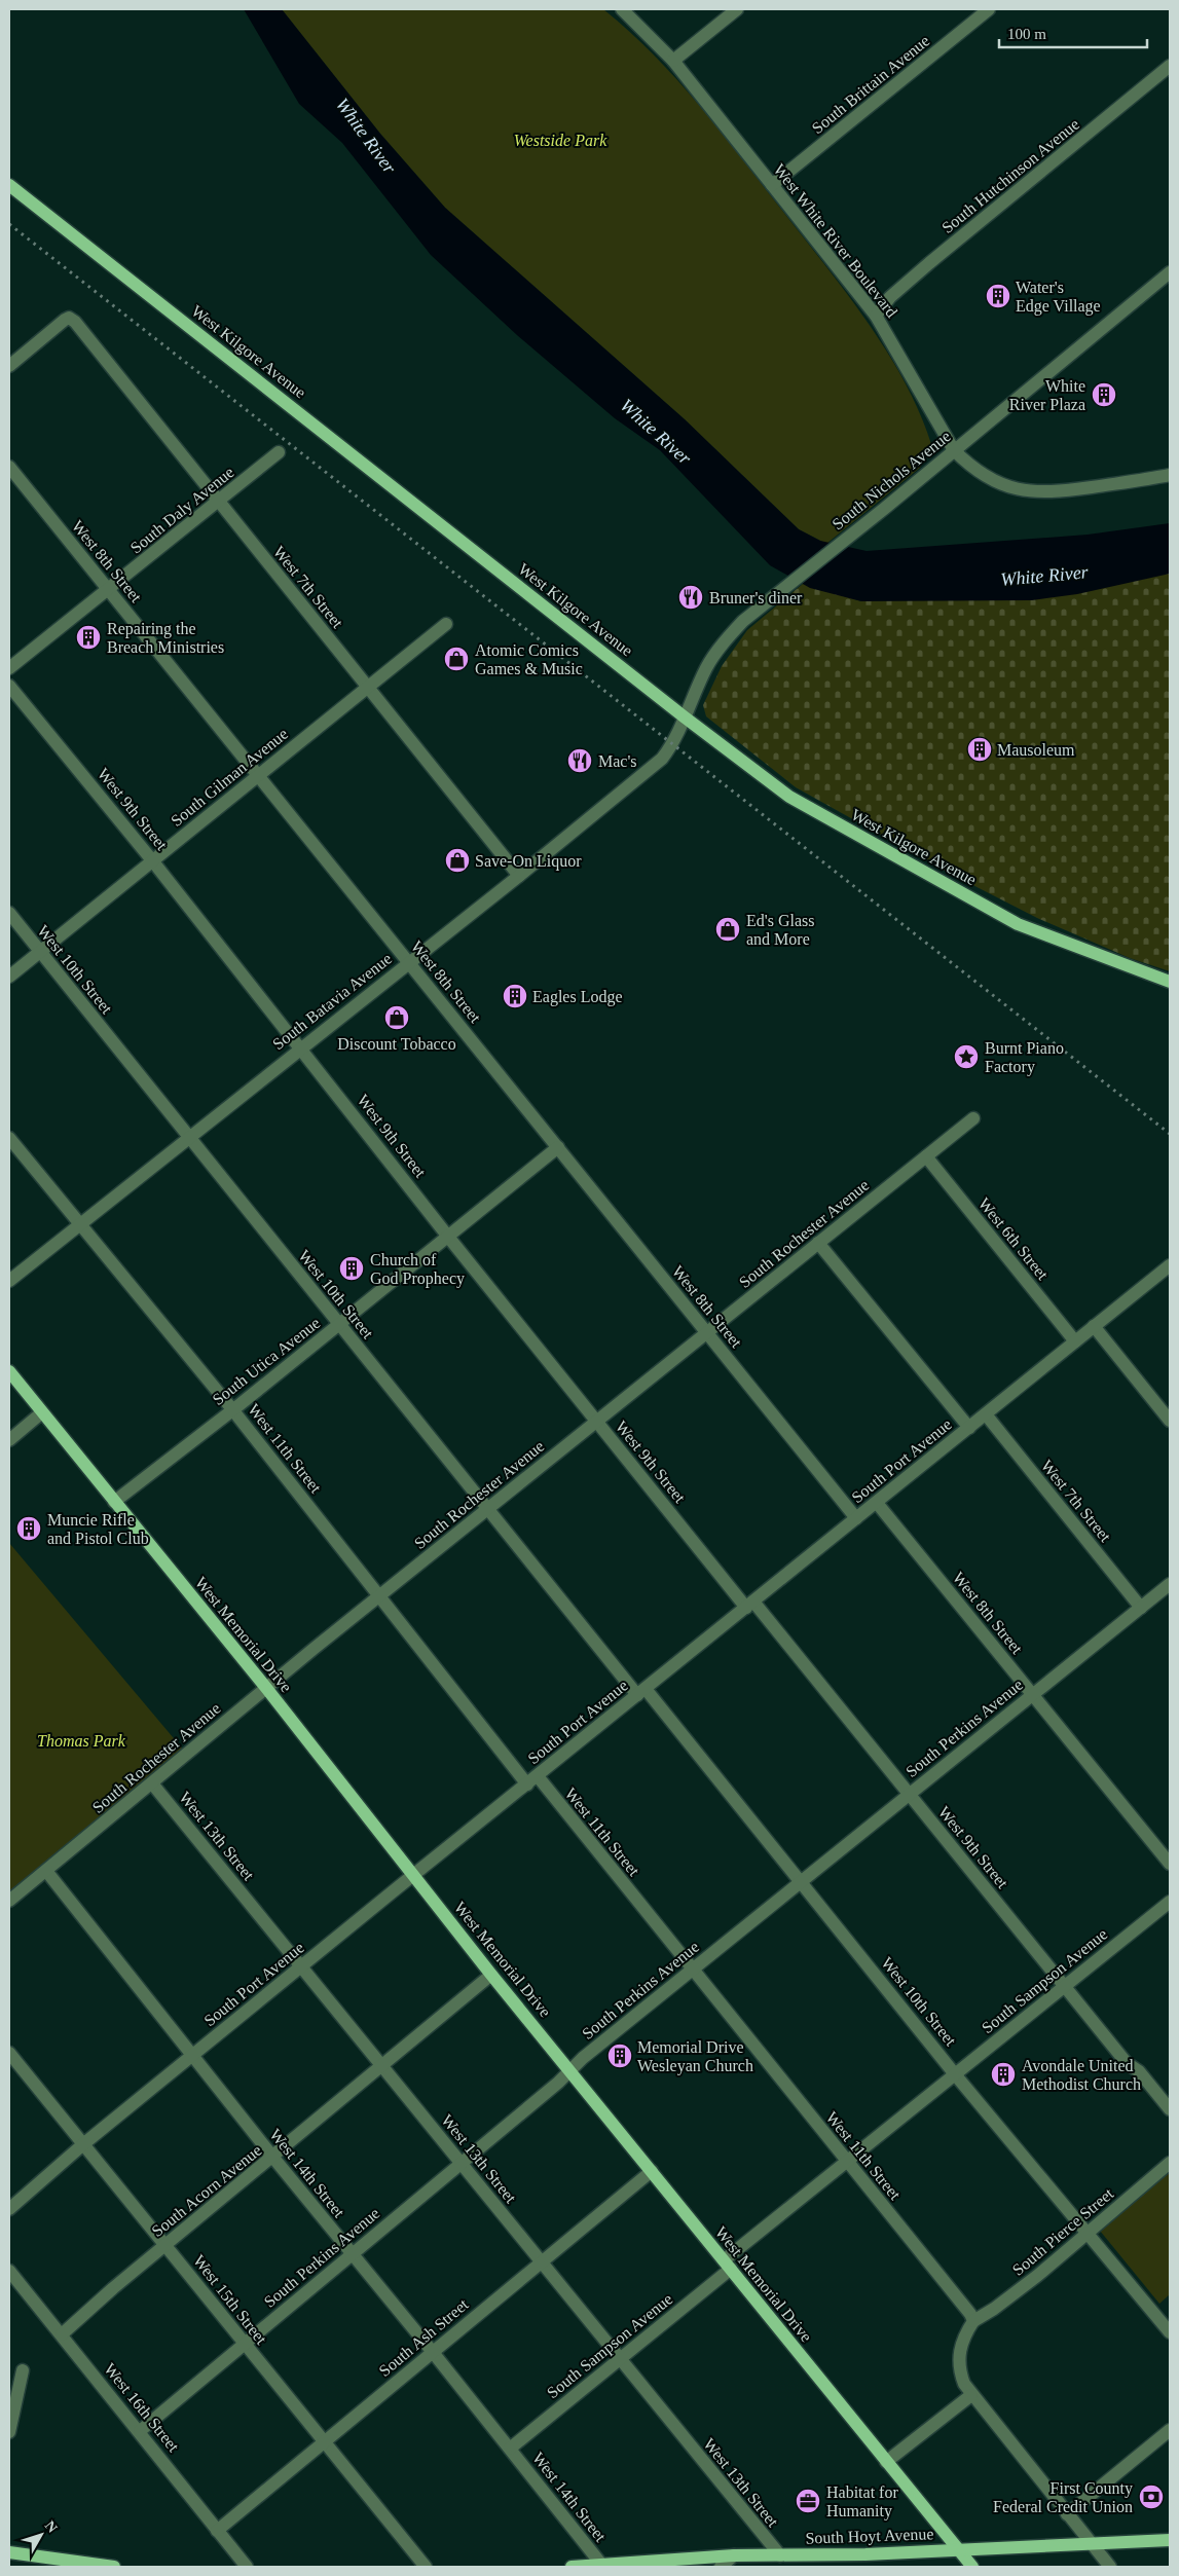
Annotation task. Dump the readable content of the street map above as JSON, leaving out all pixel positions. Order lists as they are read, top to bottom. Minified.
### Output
{"streets":{"main road":["West Kilgore Avenue","West Memorial Drive","South Hoyt Avenue"],"street":["South Brittain Avenue","South Hutchinson Avenue","West White River Boulevard","South Nichols Avenue","South Daly Avenue","West 8th Street","West 7th Street","South Gilman Avenue","West 9th Street","West 10th Street","South Batavia Avenue","South Rochester Avenue","West 6th Street","South Utica Avenue","West 11th Street","South Port Avenue","South Perkins Avenue","West 13th Street","South Sampson Avenue","West 14th Street","South Acorn Avenue","South Pierce Street","West 15th Street","South Ash Street","West 16th Street"]},"crossings":[["South Brittain Avenue","West White River Boulevard"],["South Hutchinson Avenue","West White River Boulevard"],["West White River Boulevard","South Nichols Avenue"],["West Kilgore Avenue","South Nichols Avenue"],["South Nichols Avenue","South Batavia Avenue"],["South Daly Avenue","West 8th Street"],["South Daly Avenue","West 7th Street"],["West 8th Street","South Gilman Avenue"],["West 8th Street","South Batavia Avenue"],["West 8th Street","South Rochester Avenue"],["West 8th Street","South Utica Avenue"],["West 8th Street","South Port Avenue"],["West 8th Street","South Perkins Avenue"],["West 7th Street","South Gilman Avenue"],["West 7th Street","South Batavia Avenue"],["West 7th Street","South Port Avenue"],["West 7th Street","South Perkins Avenue"],["South Gilman Avenue","West 9th Street"],["South Gilman Avenue","West 10th Street"],["West 9th Street","South Batavia Avenue"],["West 9th Street","South Rochester Avenue"],["West 9th Street","South Utica Avenue"],["West 9th Street","South Port Avenue"],["West 9th Street","South Perkins Avenue"],["West 9th Street","South Sampson Avenue"],["West 10th Street","South Batavia Avenue"],["West 10th Street","South Rochester Avenue"],["West 10th Street","South Utica Avenue"],["West 10th Street","South Port Avenue"],["West 10th Street","South Perkins Avenue"],["West 10th Street","South Sampson Avenue"],["West 10th Street","South Pierce Street"],["South Batavia Avenue","West 11th Street"],["South Rochester Avenue","West 6th Street"],["South Rochester Avenue","West 11th Street"],["South Rochester Avenue","West Memorial Drive"],["South Rochester Avenue","West 13th Street"],["South Rochester Avenue","West 14th Street"],["West 6th Street","South Port Avenue"],["South Utica Avenue","West 11th Street"],["South Utica Avenue","West Memorial Drive"],["West 11th Street","South Port Avenue"],["West 11th Street","South Perkins Avenue"],["West 11th Street","South Sampson Avenue"],["West 11th Street","South Pierce Street"],["South Port Avenue","West Memorial Drive"],["South Port Avenue","West 13th Street"],["South Port Avenue","West 14th Street"],["South Port Avenue","West 15th Street"],["West Memorial Drive","South Perkins Avenue"],["West Memorial Drive","South Sampson Avenue"],["West Memorial Drive","South Acorn Avenue"],["West Memorial Drive","South Ash Street"],["West Memorial Drive","South Hoyt Avenue"],["South Perkins Avenue","West 13th Street"],["South Perkins Avenue","West 14th Street"],["South Perkins Avenue","West 15th Street"],["South Perkins Avenue","West 16th Street"],["West 13th Street","South Sampson Avenue"],["West 13th Street","South Acorn Avenue"],["West 13th Street","South Ash Street"],["West 13th Street","South Hoyt Avenue"],["South Sampson Avenue","West 14th Street"],["West 14th Street","South Acorn Avenue"],["West 14th Street","South Ash Street"],["West 14th Street","South Hoyt Avenue"],["South Acorn Avenue","West 15th Street"],["South Acorn Avenue","West 16th Street"],["West 15th Street","South Ash Street"],["South Ash Street","West 16th Street"]],"water":["White River"],"parks":["Westside Park","Thomas Park"],"places":{"building":["Water's Edge Village","White River Plaza","Repairing the Breach Ministries","Mausoleum","Eagles Lodge","Church of God Prophecy","Muncie Rifle and Pistol Club","Memorial Drive Wesleyan Church","Avondale United Methodist Church"],"restaurant":["Bruner's diner","Mac's"],"shop":["Atomic Comics Games & Music","Save-On Liquor","Ed's Glass and More","Discount Tobacco"],"place":["Burnt Piano Factory"],"bank":["First County Federal Credit Union"],"office":["Habitat for Humanity"]},"scale_bar":"100 m","north":"top right"}
